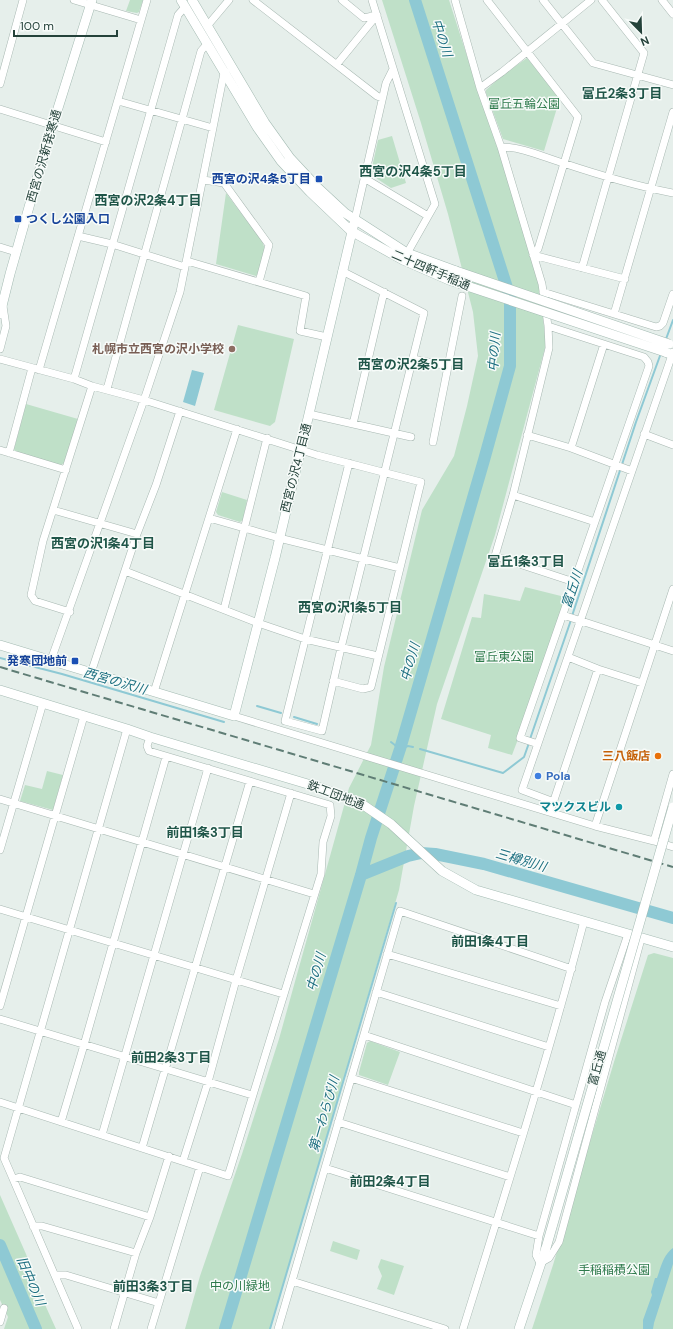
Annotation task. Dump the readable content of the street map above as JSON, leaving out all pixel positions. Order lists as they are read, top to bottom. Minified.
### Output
{"streets":{"street":["西宮の沢新発寒通","二十四軒手稲通","西宮の沢4丁目通","鉄工団地通","富丘通"]},"crossings":[["二十四軒手稲通","西宮の沢4丁目通"]],"districts":["富丘2条3丁目","西宮の沢4条5丁目","西宮の沢2条4丁目","西宮の沢2条5丁目","西宮の沢1条4丁目","富丘1条3丁目","西宮の沢1条5丁目","前田1条3丁目","前田1条4丁目","前田2条3丁目","前田2条4丁目","前田3条3丁目"],"water":["中の川","富丘川","西宮の沢川","三樽別川","第一わらび川","旧中の川"],"parks":["富丘五輪公園","富丘東公園","手稲稲積公園","中の川緑地"],"places":{"transit":["西宮の沢4条5丁目","つくし公園入口","発寒団地前"],"other":["札幌市立西宮の沢小学校","三八飯店","Pola","マツクスビル"]},"scale_bar":"100 m","north":"bottom right"}
